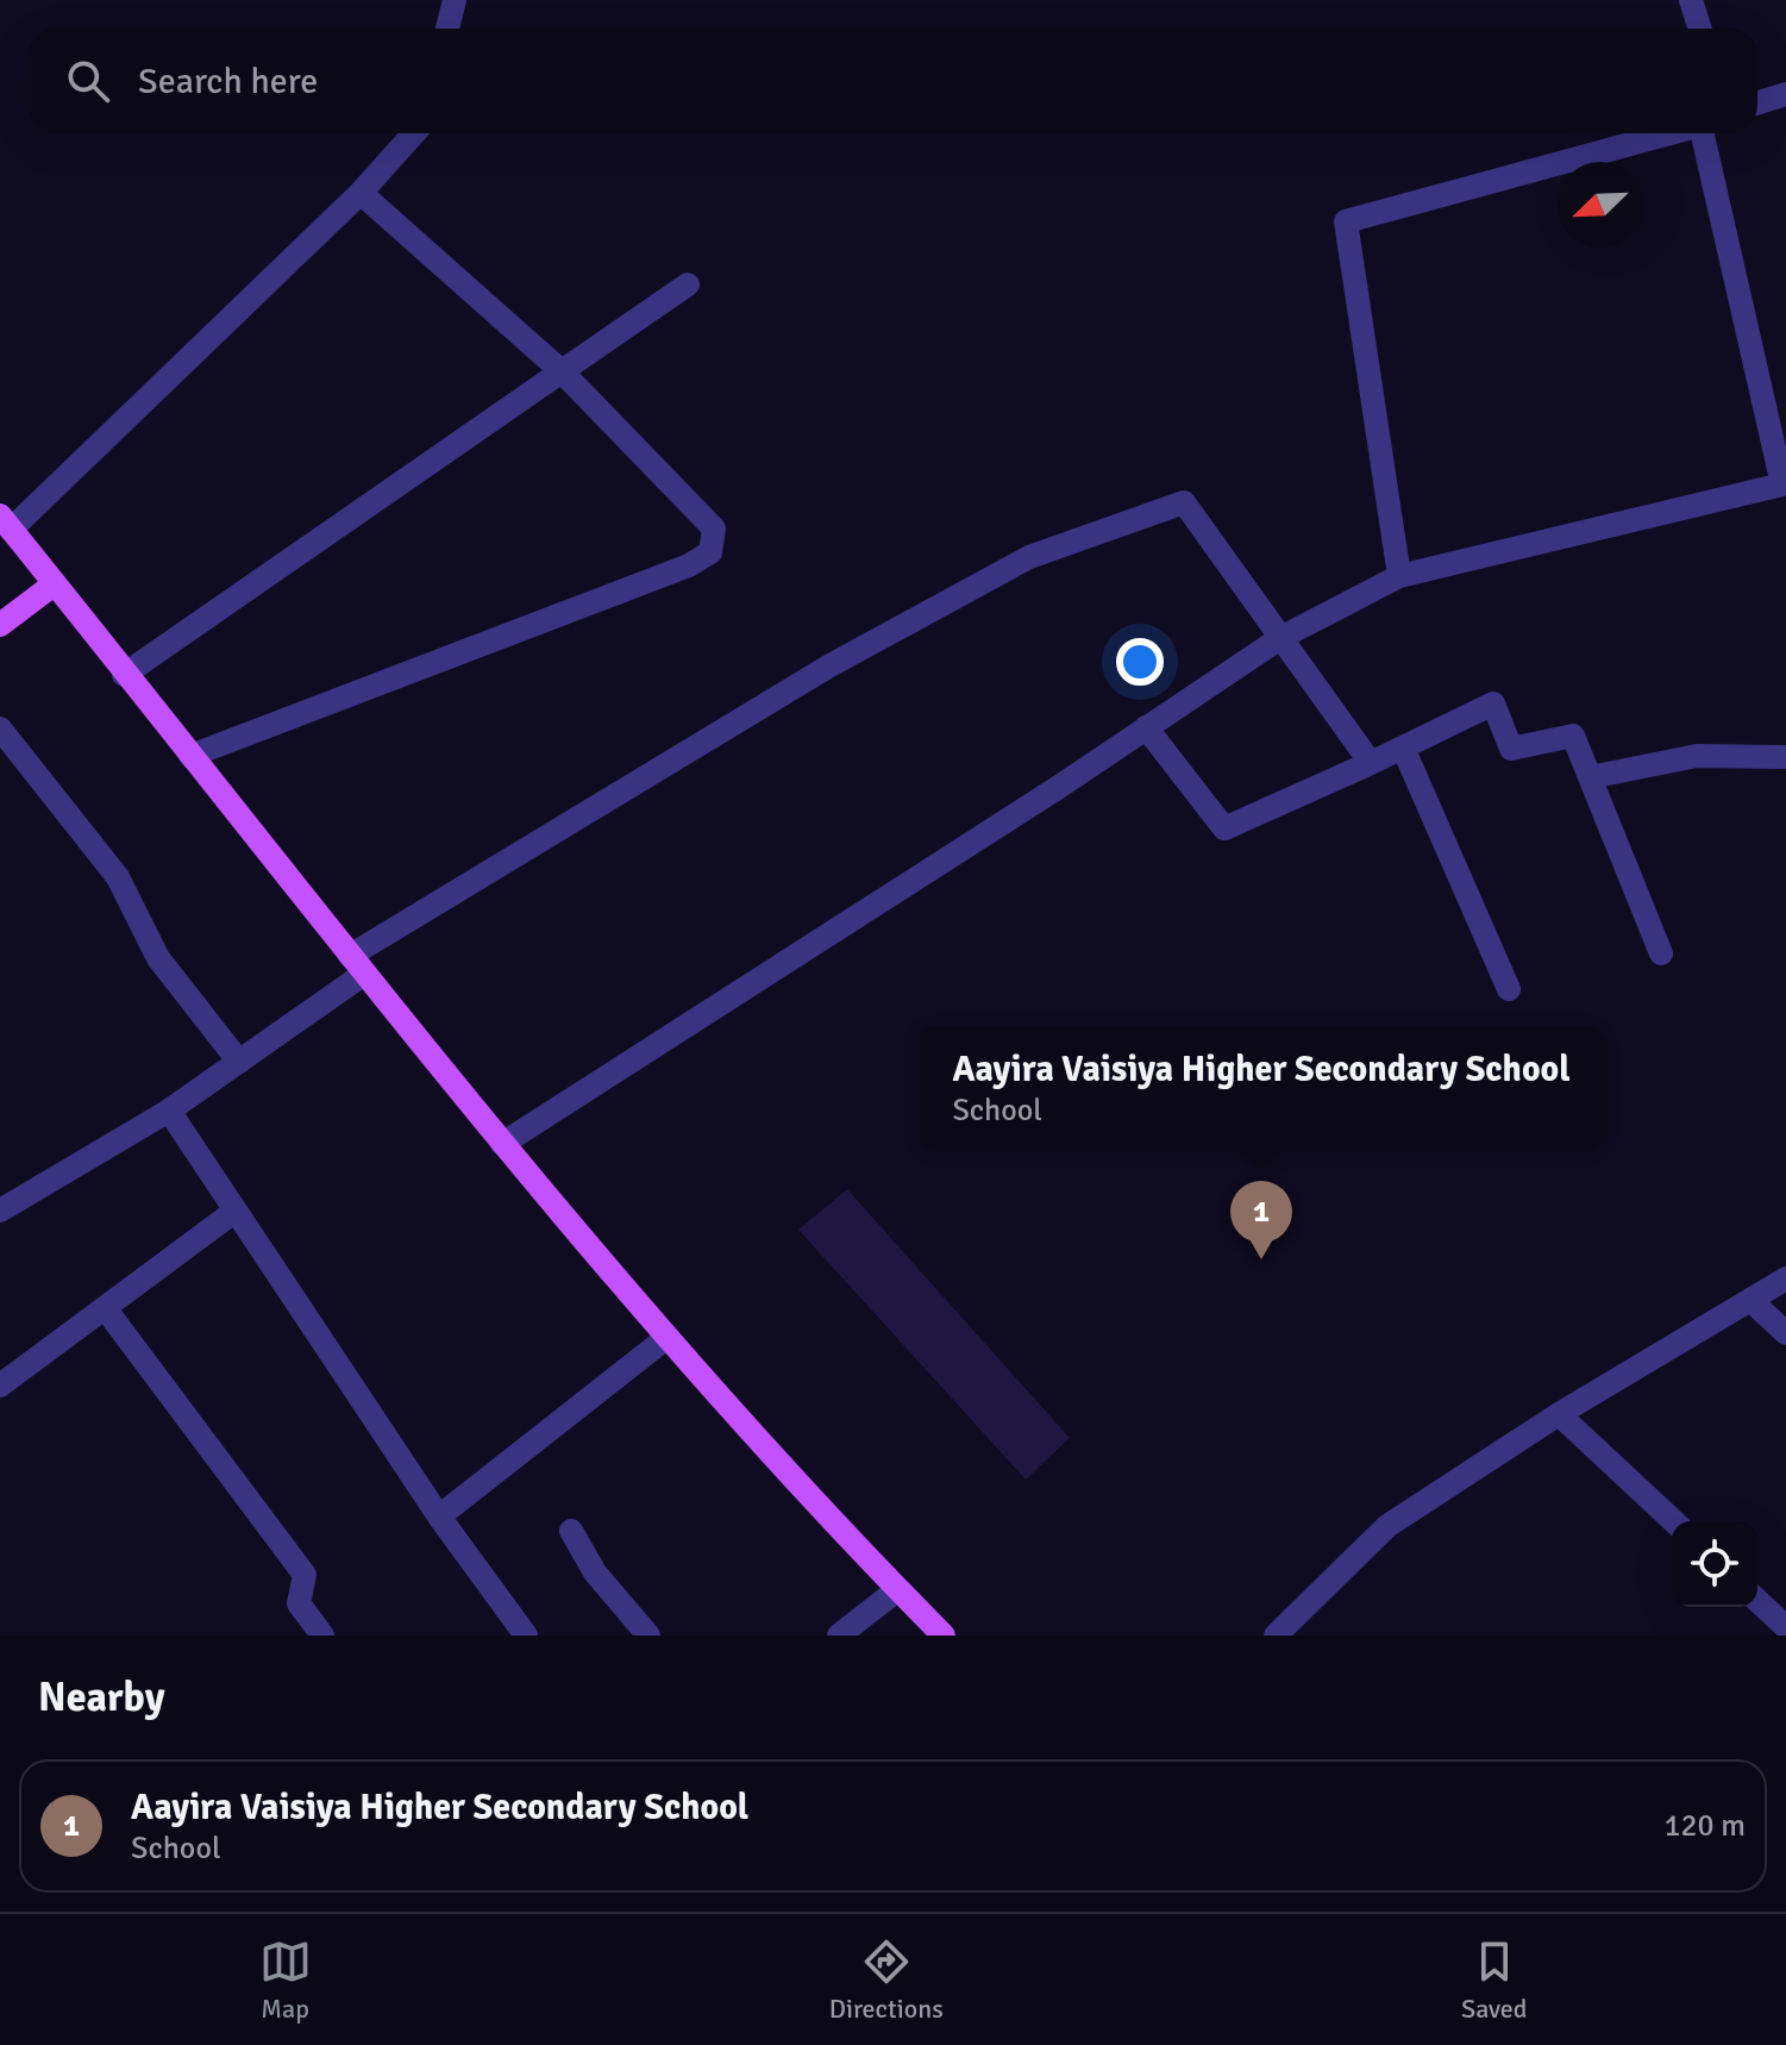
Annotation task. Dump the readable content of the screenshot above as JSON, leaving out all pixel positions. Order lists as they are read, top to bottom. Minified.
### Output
{"north":"bottom left","page":{"search":"Search here","popup":["Aayira Vaisiya Higher Secondary School","School"],"pins":"1","heading":"Nearby","list":[{"mark":"1","name":"Aayira Vaisiya Higher Secondary School","note":"School","value":"120 m"}],"nav":["Map","Directions","Saved"]}}
